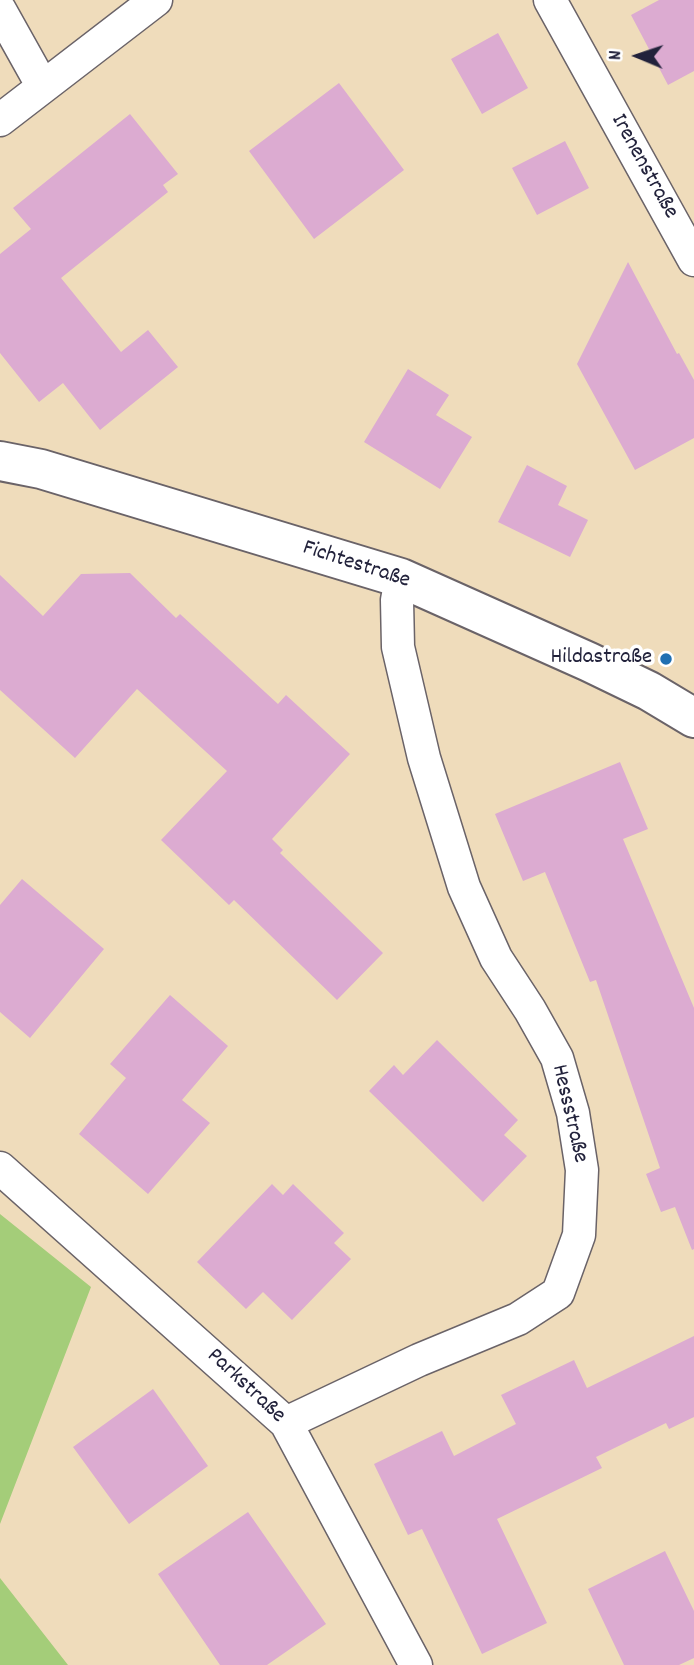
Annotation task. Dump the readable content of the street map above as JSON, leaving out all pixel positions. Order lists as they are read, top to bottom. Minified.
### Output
{"streets":{"street":["Irenenstraße","Fichtestraße","Hessstraße","Parkstraße"]},"crossings":[["Fichtestraße","Hessstraße"],["Hessstraße","Parkstraße"]],"places":["Hildastraße"],"north":"left"}
